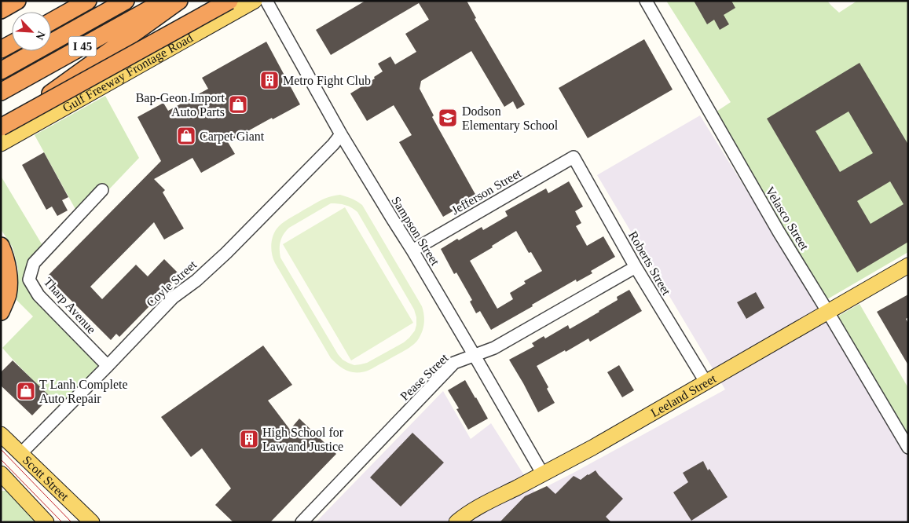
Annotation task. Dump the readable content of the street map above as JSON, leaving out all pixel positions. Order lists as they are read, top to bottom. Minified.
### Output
{"streets":{"highway":["I 45"],"main road":["Gulf Freeway Frontage Road","Leeland Street","Scott Street"],"street":["Jefferson Street","Velasco Street","Sampson Street","Roberts Street","Coyle Street","Tharp Avenue","Pease Street"]},"crossings":[["Jefferson Street","Sampson Street"],["Jefferson Street","Roberts Street"],["Velasco Street","Leeland Street"],["Sampson Street","Coyle Street"],["Sampson Street","Pease Street"],["Sampson Street","Leeland Street"],["Roberts Street","Pease Street"],["Roberts Street","Leeland Street"],["Coyle Street","Tharp Avenue"],["Coyle Street","Scott Street"]],"places":{"building":["Metro Fight Club","High School for Law and Justice"],"shop":["Bap-Geon Import Auto Parts","Carpet Giant","T Lanh Complete Auto Repair"],"school or university":["Dodson Elementary School"]},"north":"bottom right"}
